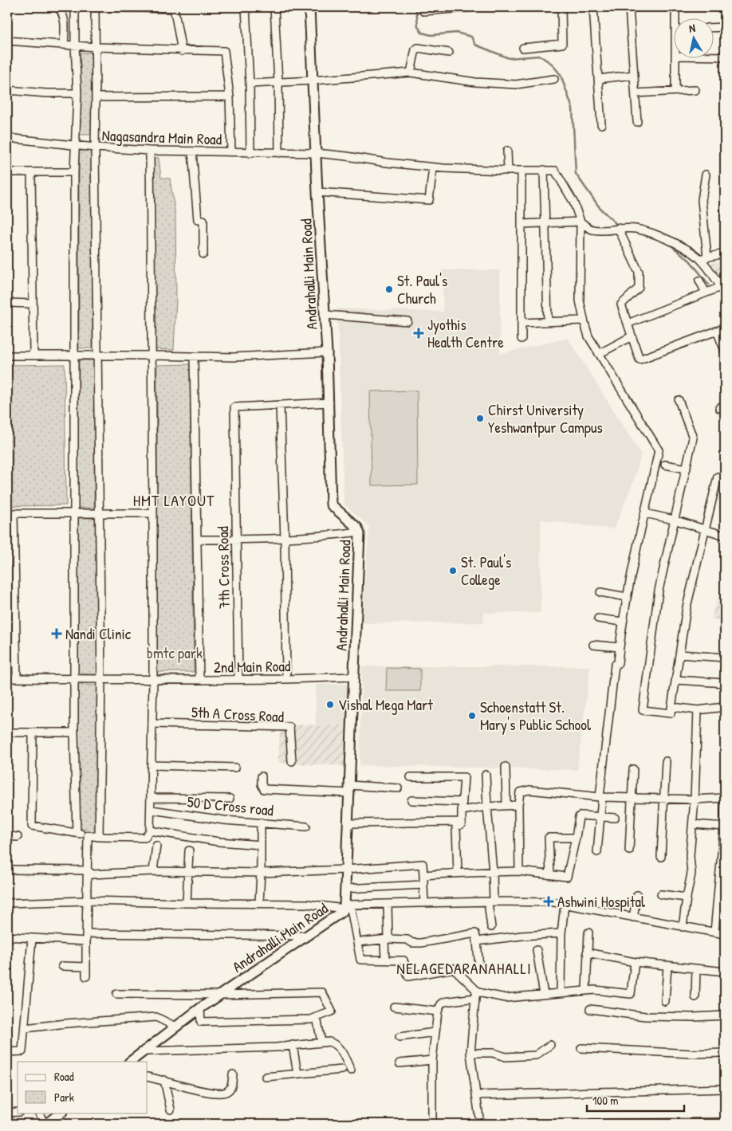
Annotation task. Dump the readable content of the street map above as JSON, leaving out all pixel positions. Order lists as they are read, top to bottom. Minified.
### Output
{"streets":{"main road":["Andrahalli Main Road"],"street":["Nagasandra Main Road","7th Cross Road","2nd Main Road","5th A Cross Road","50 D Cross road"]},"crossings":[["Nagasandra Main Road","Andrahalli Main Road"],["Andrahalli Main Road","2nd Main Road"],["7th Cross Road","2nd Main Road"]],"districts":["HMT LAYOUT","NELAGEDARANAHALLI"],"parks":["bmtc park"],"places":{"other":["St. Paul's Church","Chirst University Yeshwantpur Campus","St. Paul's College","Vishal Mega Mart","Schoenstatt St. Mary's Public School"],"health":["Jyothis Health Centre","Nandi Clinic","Ashwini Hospital"]},"legend":["Road","Park"],"scale_bar":"100 m","north":"top"}
